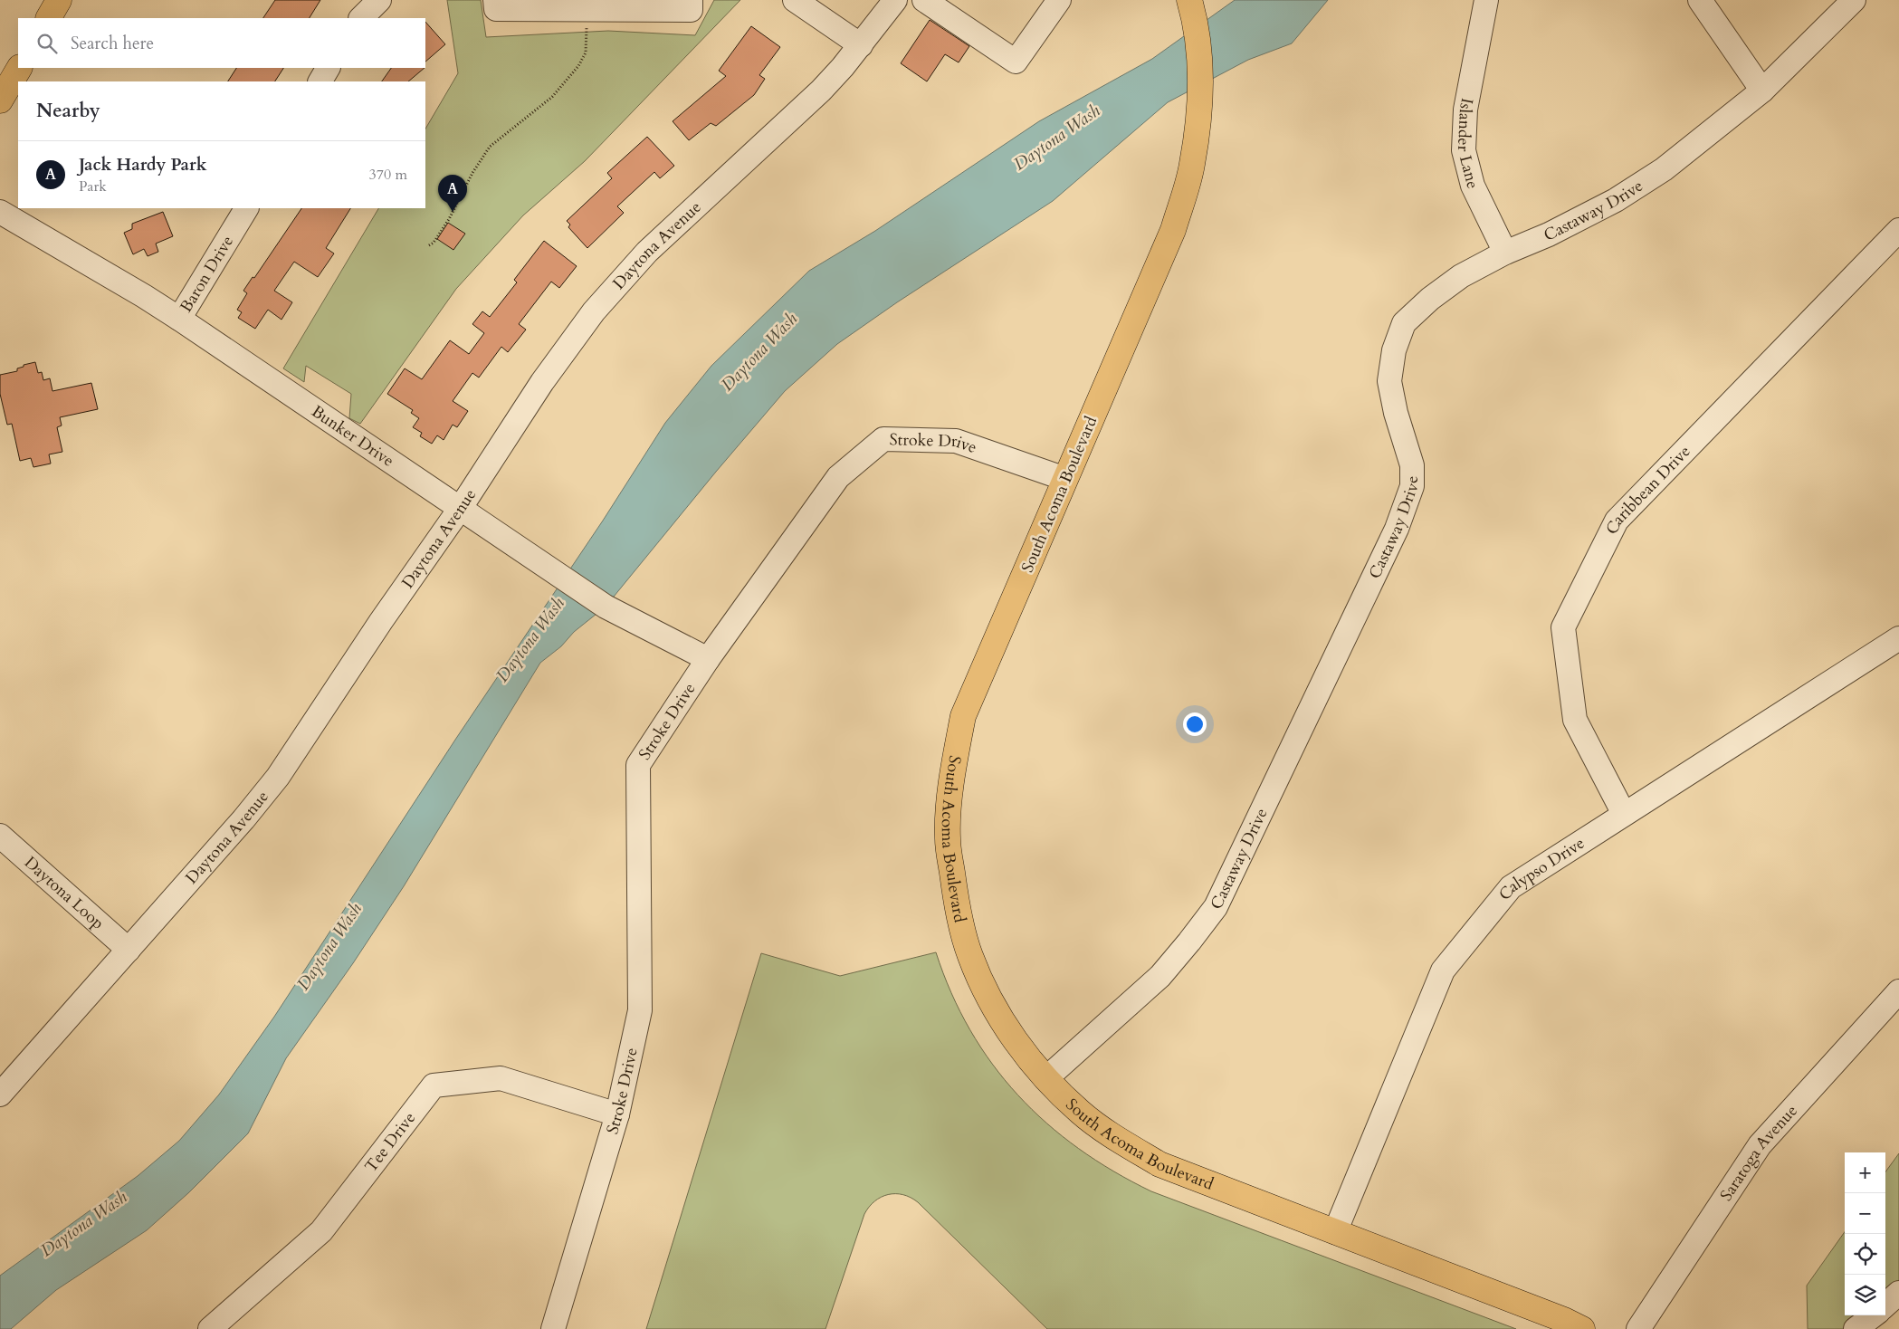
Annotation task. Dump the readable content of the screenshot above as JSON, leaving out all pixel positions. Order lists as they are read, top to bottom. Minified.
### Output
{"streets":{"main road":["South Acoma Boulevard"],"street":["Islander Lane","Castaway Drive","Daytona Avenue","Baron Drive","Bunker Drive","Stroke Drive","Caribbean Drive","Calypso Drive","Daytona Loop","Tee Drive","Saratoga Avenue"]},"crossings":[["Islander Lane","Castaway Drive"],["Castaway Drive","South Acoma Boulevard"],["Daytona Avenue","Bunker Drive"],["Daytona Avenue","Daytona Loop"],["Baron Drive","Bunker Drive"],["Bunker Drive","Stroke Drive"],["Stroke Drive","South Acoma Boulevard"],["Stroke Drive","Tee Drive"],["Caribbean Drive","Calypso Drive"],["South Acoma Boulevard","Calypso Drive"]],"water":["Daytona Wash"],"page":{"search":"Search here","heading":"Nearby","list":[{"mark":"A","name":"Jack Hardy Park","note":"Park","value":"370 m"}],"pins":"A","map_buttons":["+","−"]}}
